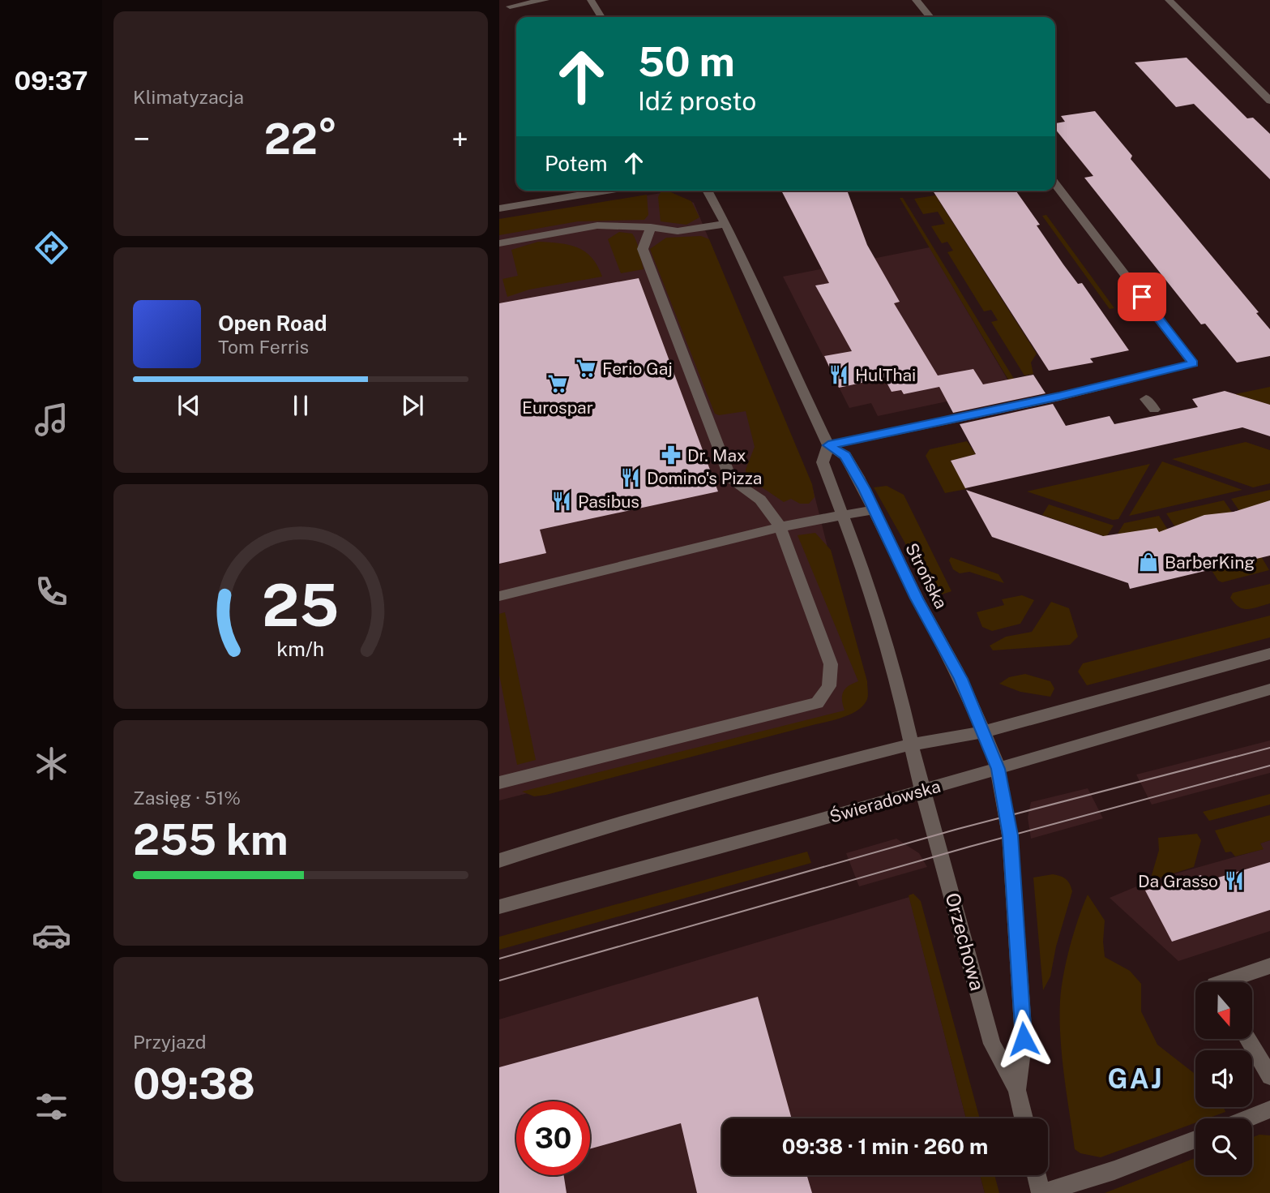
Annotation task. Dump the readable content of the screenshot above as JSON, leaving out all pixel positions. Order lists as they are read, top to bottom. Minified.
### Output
{"streets":{"street":["Strońska","Świeradowska","Orzechowa"]},"crossings":[["Strońska","Świeradowska"],["Strońska","Orzechowa"],["Świeradowska","Orzechowa"]],"districts":["GAJ"],"places":{"supermarket":["Ferio Gaj","Eurospar"],"restaurant":["HulThai","Domino's Pizza","Pasibus","Da Grasso"],"pharmacy":["Dr. Max"],"shop":["BarberKing"]},"north":"bottom","page":{"tabs":"09:37","tile":["Klimatyzacja",["Zasięg · 51%","255 km"],["Przyjazd","09:38"]],"turn":["50 m","Idź prosto"],"heat":["−","22°","+"],"then":"Potem","song":["Open Road","Tom Ferris"],"limit":"30","trip":"09:38 · 1 min · 260 m","gauge":["25","km/h"]}}
